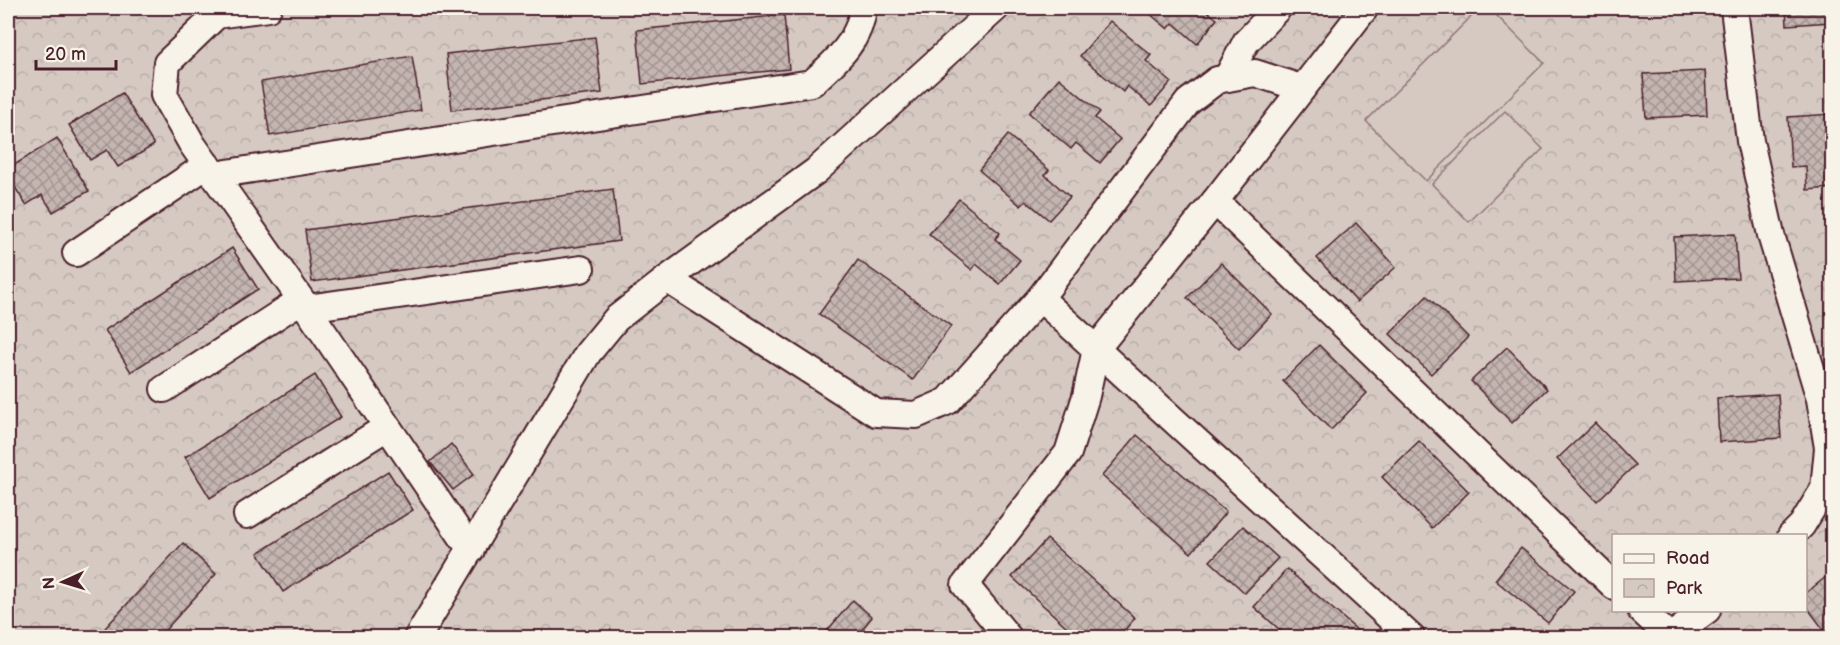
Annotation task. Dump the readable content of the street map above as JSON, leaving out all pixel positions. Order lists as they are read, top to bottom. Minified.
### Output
{"legend":["Road","Park"],"scale_bar":"20 m","north":"left"}
